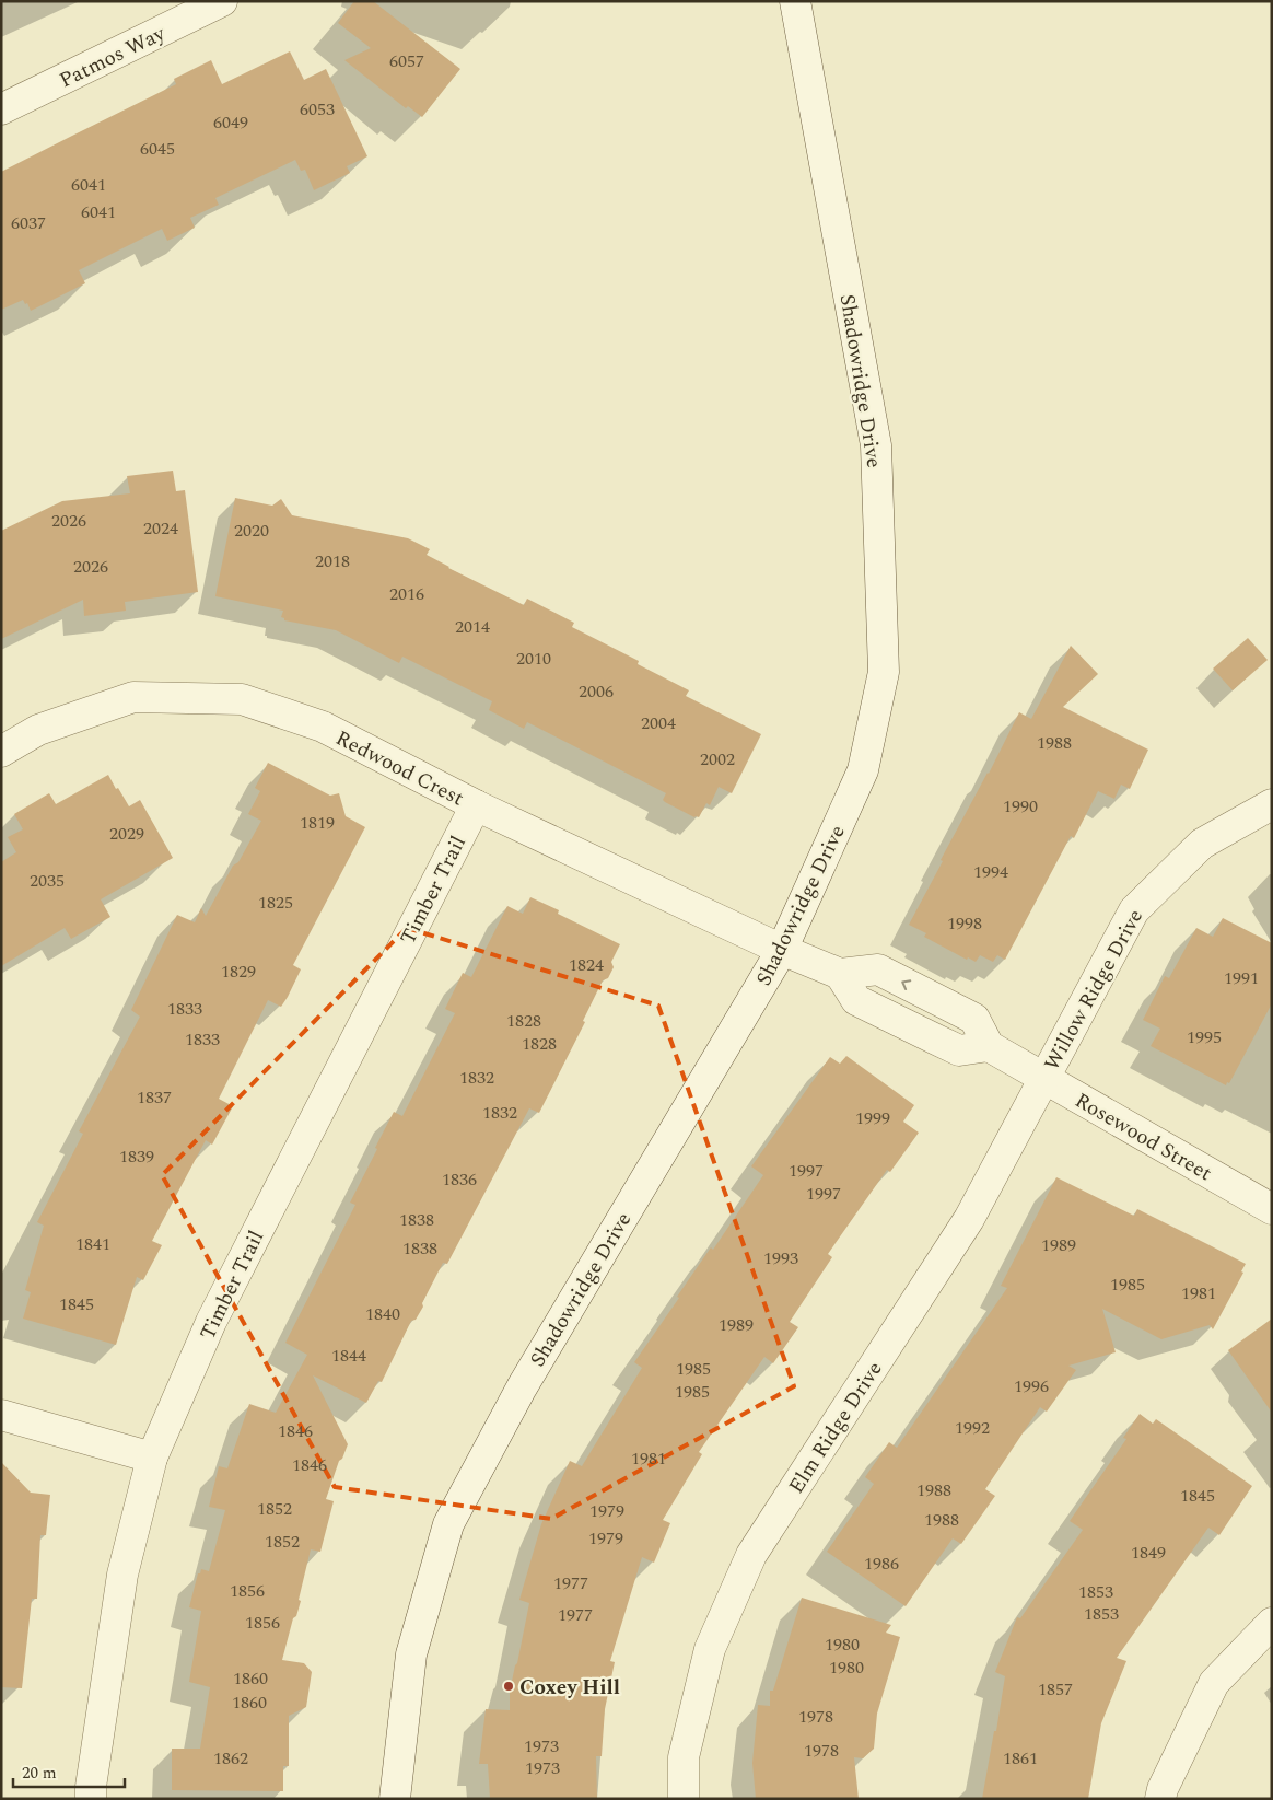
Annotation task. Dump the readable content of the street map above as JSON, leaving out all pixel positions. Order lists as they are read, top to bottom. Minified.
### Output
{"streets":{"street":["Patmos Way","Shadowridge Drive","Redwood Crest","Timber Trail","Willow Ridge Drive","Rosewood Street","Elm Ridge Drive"]},"crossings":[["Shadowridge Drive","Redwood Crest"],["Shadowridge Drive","Rosewood Street"],["Redwood Crest","Timber Trail"],["Redwood Crest","Rosewood Street"],["Willow Ridge Drive","Rosewood Street"],["Willow Ridge Drive","Elm Ridge Drive"],["Rosewood Street","Elm Ridge Drive"]],"places":["Coxey Hill"],"house_numbers":["6057","6053","6049","6045","6041","6041","6037","2026","2024","2020","2018","2026","2016","2014","2010","2006","2004","1988","2002","1990","1819","2029","1994","2035","1825","1998","1824","1829","1991","1833","1828","1995","1833","1828","1832","1837","1832","1999","1839","1997","1836","1997","1838","1841","1989","1838","1993","1985","1981","1845","1840","1989","1844","1985","1996","1985","1992","1846","1981","1846","1988","1845","1852","1979","1988","1979","1852","1849","1986","1977","1856","1853","1853","1977","1856","1980","1980","1860","1857","1860","1978","1973","1978","1862","1861","1973"],"scale_bar":"20 m"}
